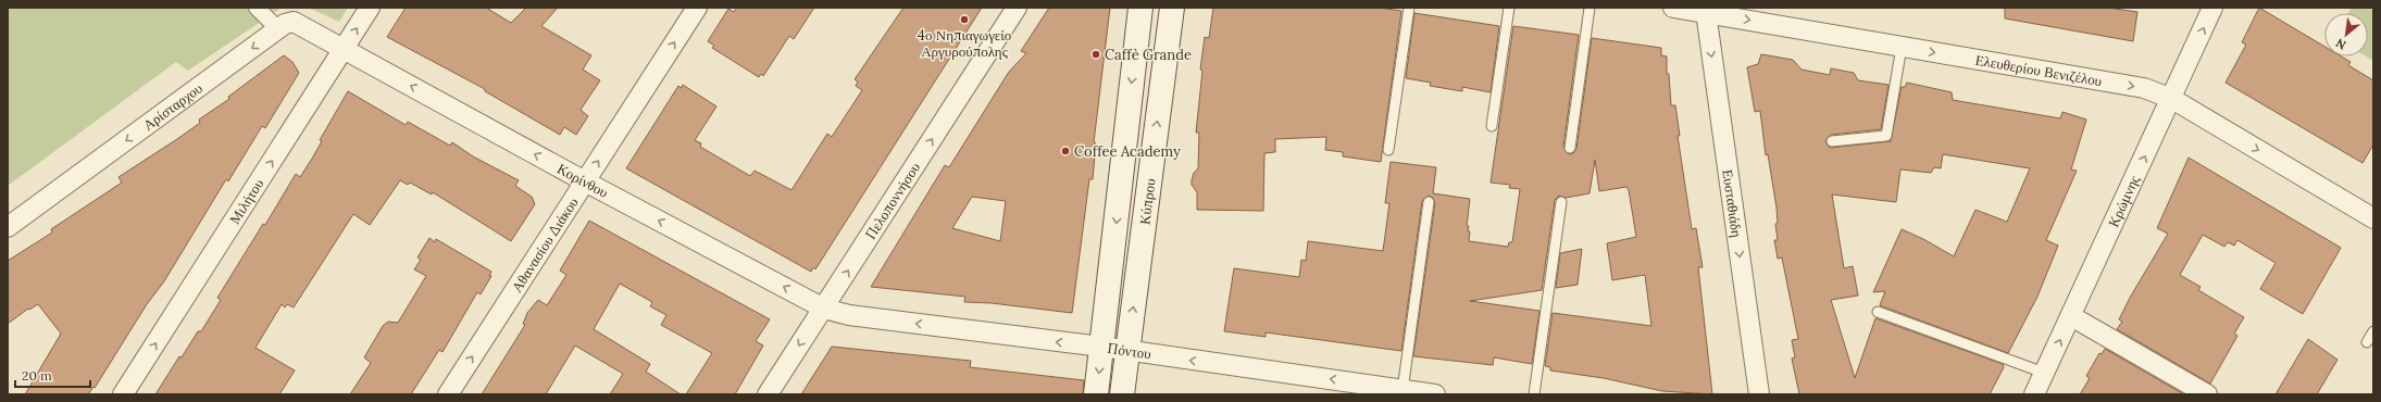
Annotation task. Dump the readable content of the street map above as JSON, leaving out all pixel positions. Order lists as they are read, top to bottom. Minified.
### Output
{"streets":{"main road":["Κύπρου"],"street":["Ελευθερίου Βενιζέλου","Αρίσταρχου","Κορίνθου","Μιλήτου","Πελοποννήσου","Κρώμνης","Ευσταθιάδη","Αθανασίου Διάκου","Πόντου"]},"crossings":[["Ελευθερίου Βενιζέλου","Κρώμνης"],["Ελευθερίου Βενιζέλου","Ευσταθιάδη"],["Αρίσταρχου","Κορίνθου"],["Αρίσταρχου","Μιλήτου"],["Κορίνθου","Μιλήτου"],["Κορίνθου","Πελοποννήσου"],["Κορίνθου","Αθανασίου Διάκου"],["Κορίνθου","Πόντου"],["Πελοποννήσου","Πόντου"],["Κύπρου","Πόντου"]],"one_way":["Ελευθερίου Βενιζέλου","Αρίσταρχου","Κορίνθου","Μιλήτου","Κρώμνης","Ευσταθιάδη","Αθανασίου Διάκου","Πόντου"],"places":["4ο Νηπιαγωγείο Αργυρούπολης","Caffè Grande","Coffee Academy"],"scale_bar":"20 m","north":"bottom left"}
